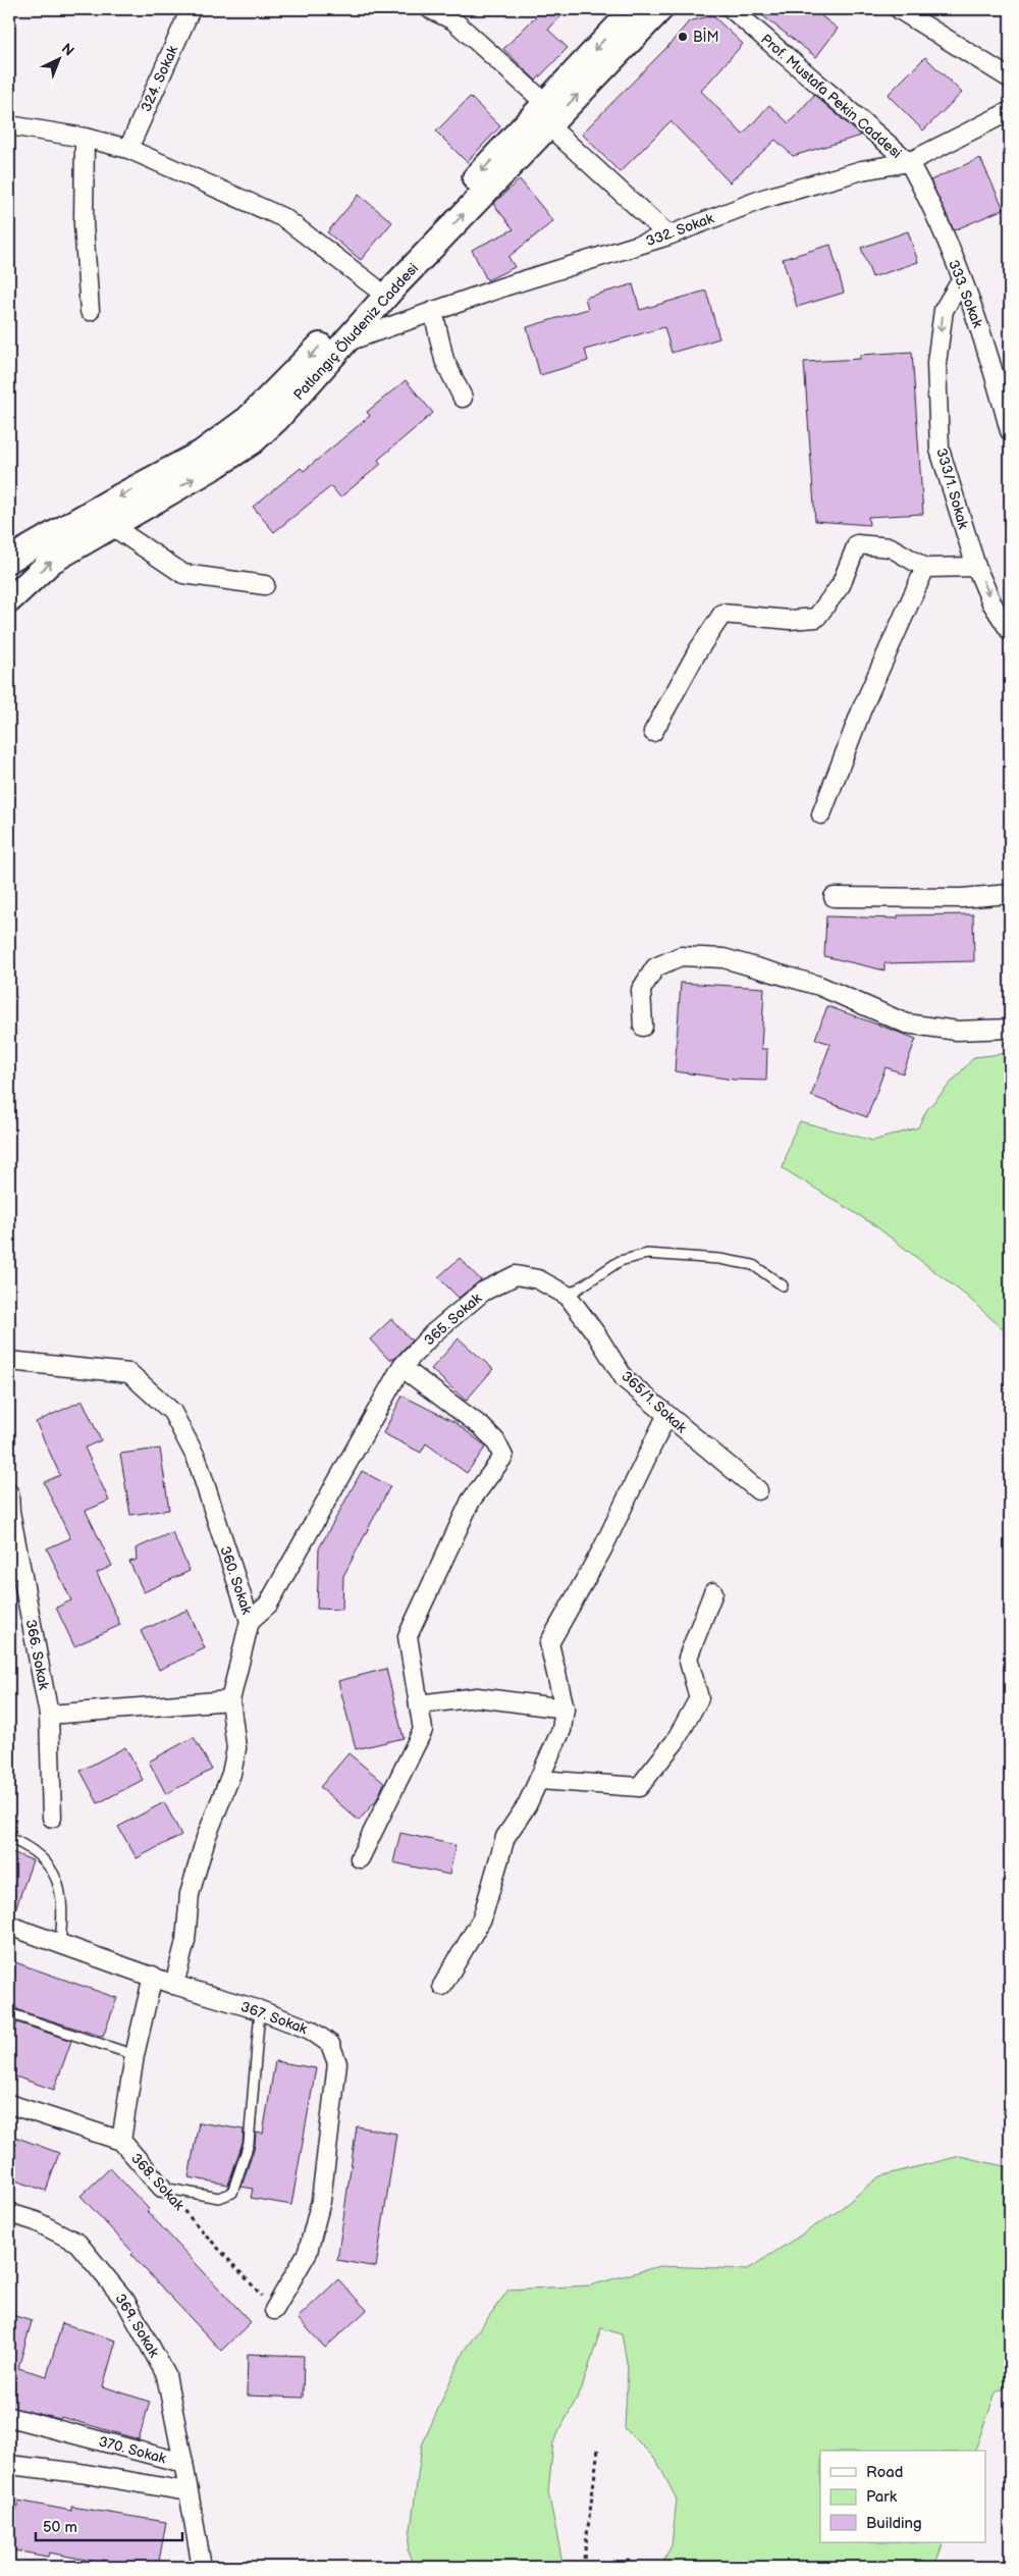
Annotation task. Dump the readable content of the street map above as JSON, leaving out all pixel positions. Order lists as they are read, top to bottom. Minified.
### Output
{"streets":{"main road":["Patlangıç Öludeniz Caddesi"],"street":["324. Sokak","Prof. Mustafa Pekin Caddesi","332. Sokak","333. Sokak","333/1. Sokak","365. Sokak","365/1. Sokak","360. Sokak","366. Sokak","367. Sokak","368. Sokak","369. Sokak","370. Sokak"]},"crossings":[["Prof. Mustafa Pekin Caddesi","332. Sokak"],["Prof. Mustafa Pekin Caddesi","333. Sokak"],["332. Sokak","333. Sokak"],["332. Sokak","Patlangıç Öludeniz Caddesi"],["333. Sokak","333/1. Sokak"],["365. Sokak","365/1. Sokak"],["365. Sokak","360. Sokak"],["360. Sokak","367. Sokak"],["367. Sokak","368. Sokak"],["369. Sokak","370. Sokak"]],"one_way":["333/1. Sokak"],"places":["BİM"],"legend":["Road","Park","Building"],"scale_bar":"50 m","north":"top right"}
